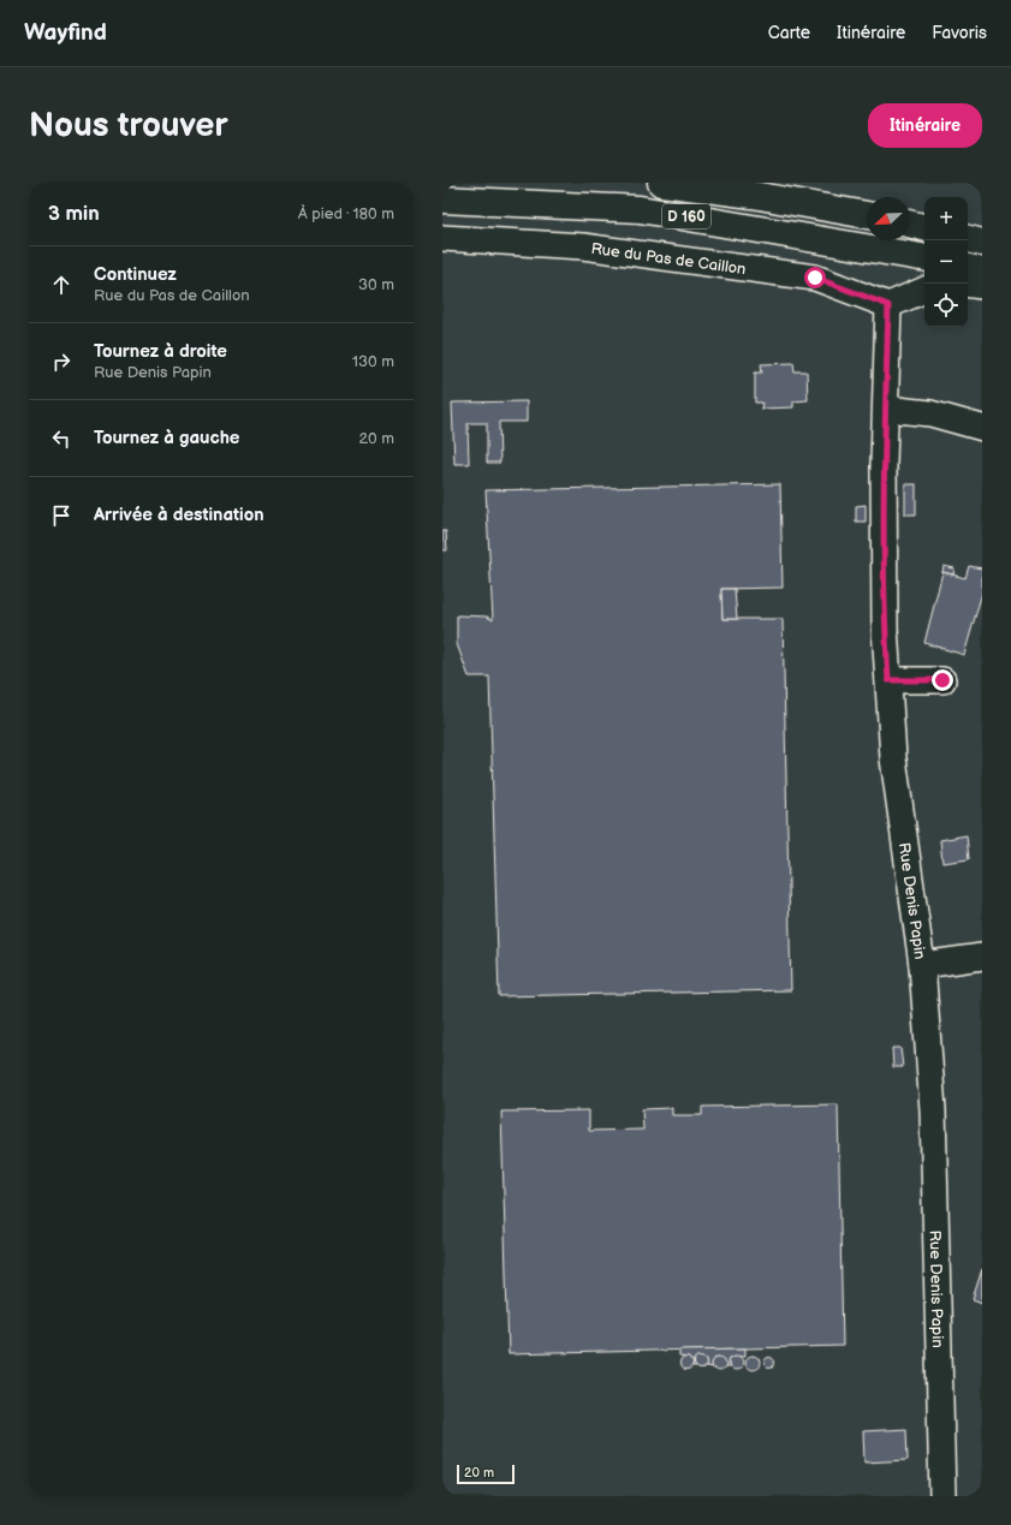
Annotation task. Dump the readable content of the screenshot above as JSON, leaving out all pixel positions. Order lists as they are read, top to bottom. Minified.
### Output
{"streets":{"main road":["D 160"],"street":["Rue du Pas de Caillon","Rue Denis Papin"]},"crossings":[["Rue du Pas de Caillon","Rue Denis Papin"]],"scale_bar":"20 m","north":"bottom left","page":{"header":"Wayfind","nav":["Carte","Itinéraire","Favoris"],"buttons":"Itinéraire","title":"Nous trouver","heading":["3 min","À pied · 180 m"],"map_buttons":["+","−"],"list":[["Continuez","Rue du Pas de Caillon","30 m"],["Tournez à droite","Rue Denis Papin","130 m"],["Tournez à gauche","20 m"],"Arrivée à destination"],"scale":"20 m"}}
